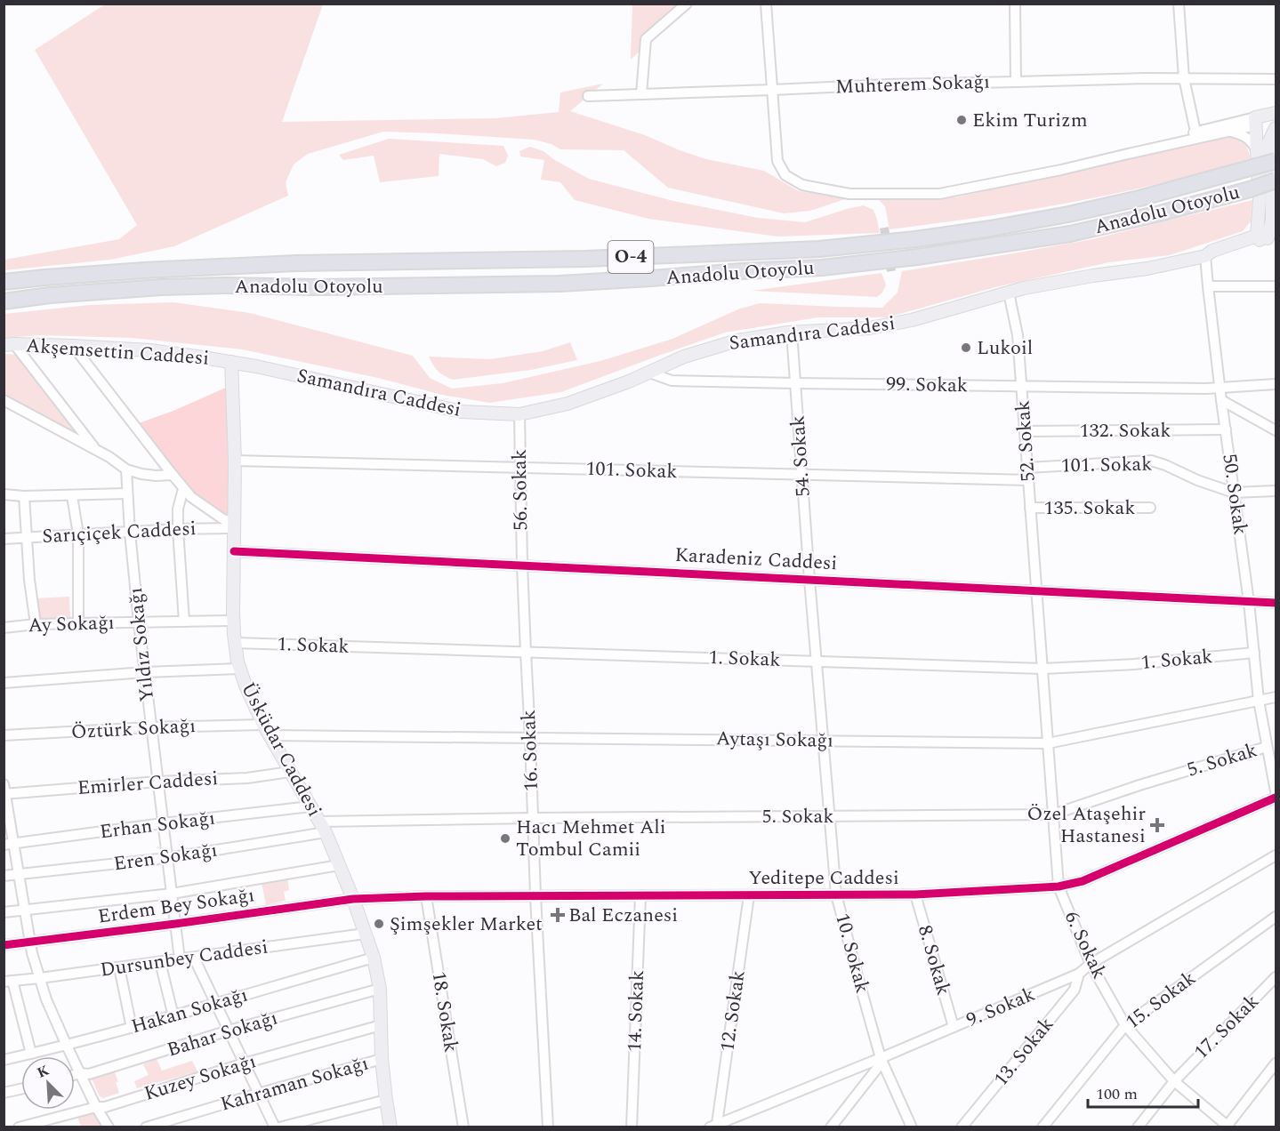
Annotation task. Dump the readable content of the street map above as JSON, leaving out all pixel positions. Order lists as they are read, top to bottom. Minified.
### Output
{"streets":{"highway":["Anadolu Otoyolu","O-4"],"main road":["Samandıra Caddesi","Akşemsettin Caddesi","Üsküdar Caddesi"],"street":["Muhterem Sokağı","99. Sokak","132. Sokak","52. Sokak","54. Sokak","101. Sokak","56. Sokak","50. Sokak","135. Sokak","Sarıçiçek Caddesi","Karadeniz Caddesi","Ay Sokağı","Yıldız Sokağı","1. Sokak","Öztürk Sokağı","Aytaşı Sokağı","16. Sokak","5. Sokak","Emirler Caddesi","Erhan Sokağı","Eren Sokağı","Yeditepe Caddesi","Erdem Bey Sokağı","6. Sokak","10. Sokak","Dursunbey Caddesi","8. Sokak","15. Sokak","9. Sokak","Hakan Sokağı","14. Sokak","12. Sokak","18. Sokak","17. Sokak","Bahar Sokağı","13. Sokak","Kuzey Sokağı","Kahraman Sokağı"]},"crossings":[["Samandıra Caddesi","Akşemsettin Caddesi"],["Samandıra Caddesi","99. Sokak"],["Samandıra Caddesi","52. Sokak"],["Samandıra Caddesi","54. Sokak"],["Samandıra Caddesi","56. Sokak"],["Samandıra Caddesi","50. Sokak"],["Samandıra Caddesi","Üsküdar Caddesi"],["Akşemsettin Caddesi","Üsküdar Caddesi"],["99. Sokak","52. Sokak"],["99. Sokak","54. Sokak"],["99. Sokak","50. Sokak"],["132. Sokak","52. Sokak"],["132. Sokak","50. Sokak"],["52. Sokak","101. Sokak"],["52. Sokak","135. Sokak"],["52. Sokak","Karadeniz Caddesi"],["52. Sokak","6. Sokak"],["54. Sokak","101. Sokak"],["54. Sokak","Karadeniz Caddesi"],["54. Sokak","10. Sokak"],["101. Sokak","56. Sokak"],["101. Sokak","50. Sokak"],["101. Sokak","Üsküdar Caddesi"],["56. Sokak","Karadeniz Caddesi"],["56. Sokak","16. Sokak"],["50. Sokak","Karadeniz Caddesi"],["50. Sokak","1. Sokak"],["50. Sokak","Aytaşı Sokağı"],["50. Sokak","5. Sokak"],["Sarıçiçek Caddesi","Yıldız Sokağı"],["Sarıçiçek Caddesi","Üsküdar Caddesi"],["Karadeniz Caddesi","Üsküdar Caddesi"],["Karadeniz Caddesi","16. Sokak"],["Karadeniz Caddesi","6. Sokak"],["Karadeniz Caddesi","10. Sokak"],["Ay Sokağı","Yıldız Sokağı"],["Ay Sokağı","Üsküdar Caddesi"],["Yıldız Sokağı","Öztürk Sokağı"],["Yıldız Sokağı","Emirler Caddesi"],["Yıldız Sokağı","Erhan Sokağı"],["Yıldız Sokağı","Eren Sokağı"],["Yıldız Sokağı","Erdem Bey Sokağı"],["Yıldız Sokağı","Dursunbey Caddesi"],["1. Sokak","Üsküdar Caddesi"],["1. Sokak","16. Sokak"],["1. Sokak","6. Sokak"],["1. Sokak","10. Sokak"],["Öztürk Sokağı","Aytaşı Sokağı"],["Öztürk Sokağı","Üsküdar Caddesi"],["Aytaşı Sokağı","Üsküdar Caddesi"],["Aytaşı Sokağı","16. Sokak"],["Aytaşı Sokağı","6. Sokak"],["Aytaşı Sokağı","10. Sokak"],["Üsküdar Caddesi","5. Sokak"],["Üsküdar Caddesi","Emirler Caddesi"],["Üsküdar Caddesi","Erhan Sokağı"],["Üsküdar Caddesi","Eren Sokağı"],["Üsküdar Caddesi","Yeditepe Caddesi"],["Üsküdar Caddesi","Erdem Bey Sokağı"],["Üsküdar Caddesi","Dursunbey Caddesi"],["Üsküdar Caddesi","Hakan Sokağı"],["Üsküdar Caddesi","Bahar Sokağı"],["Üsküdar Caddesi","Kuzey Sokağı"],["Üsküdar Caddesi","Kahraman Sokağı"],["16. Sokak","5. Sokak"],["16. Sokak","Yeditepe Caddesi"],["5. Sokak","6. Sokak"],["5. Sokak","10. Sokak"],["Yeditepe Caddesi","Erdem Bey Sokağı"],["Yeditepe Caddesi","6. Sokak"],["Yeditepe Caddesi","10. Sokak"],["Yeditepe Caddesi","8. Sokak"],["Yeditepe Caddesi","14. Sokak"],["Yeditepe Caddesi","12. Sokak"],["Yeditepe Caddesi","18. Sokak"],["6. Sokak","15. Sokak"],["6. Sokak","9. Sokak"],["6. Sokak","17. Sokak"],["10. Sokak","9. Sokak"],["8. Sokak","9. Sokak"],["9. Sokak","12. Sokak"],["9. Sokak","13. Sokak"]],"places":{"other":["Ekim Turizm","Lukoil","Hacı Mehmet Ali Tombul Camii","Şimşekler Market"],"health":["Özel Ataşehir Hastanesi","Bal Eczanesi"]},"scale_bar":"100 m","north":"top left"}
